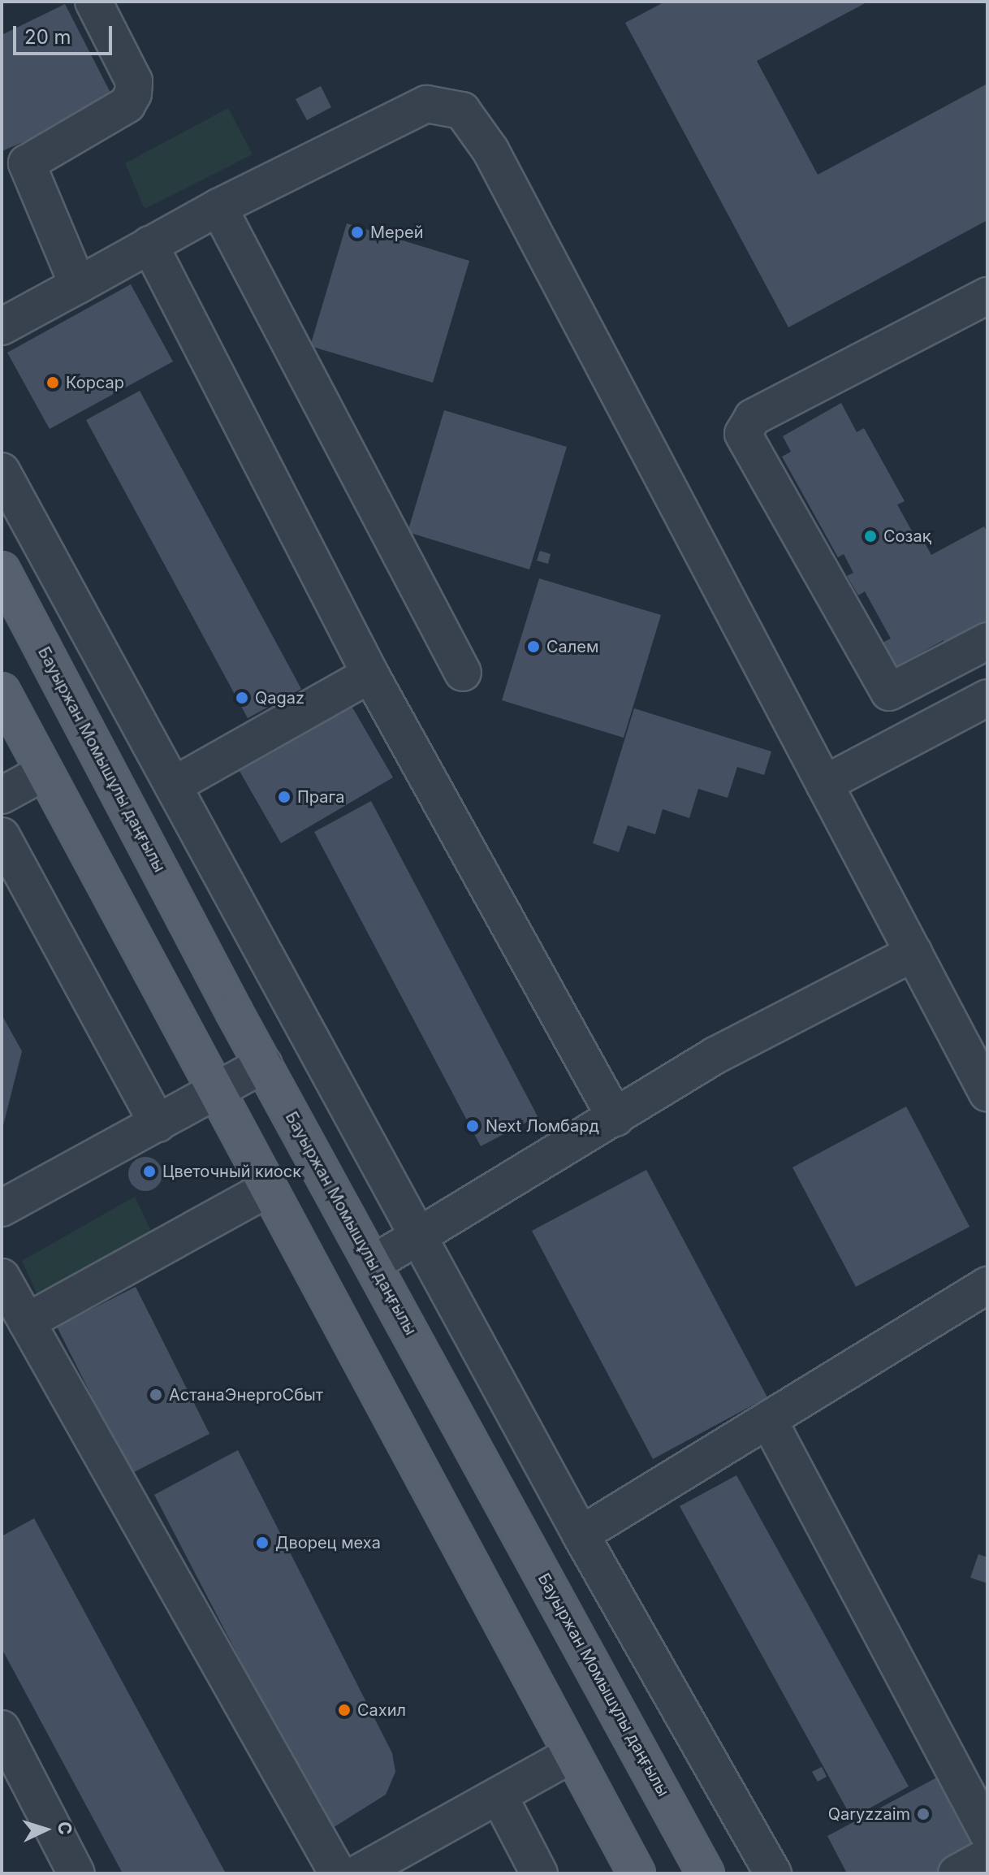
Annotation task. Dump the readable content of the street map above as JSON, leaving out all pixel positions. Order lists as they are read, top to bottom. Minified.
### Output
{"streets":{"main road":["Бауыржан Момышұлы даңғылы"]},"places":["Мерей","Корсар","Созақ","Салем","Qagaz","Прага","Next Ломбард","Цветочный киоск","АстанаЭнергоСбыт","Дворец меха","Сахил","Qaryzzaim"],"scale_bar":"20 m","north":"right"}
